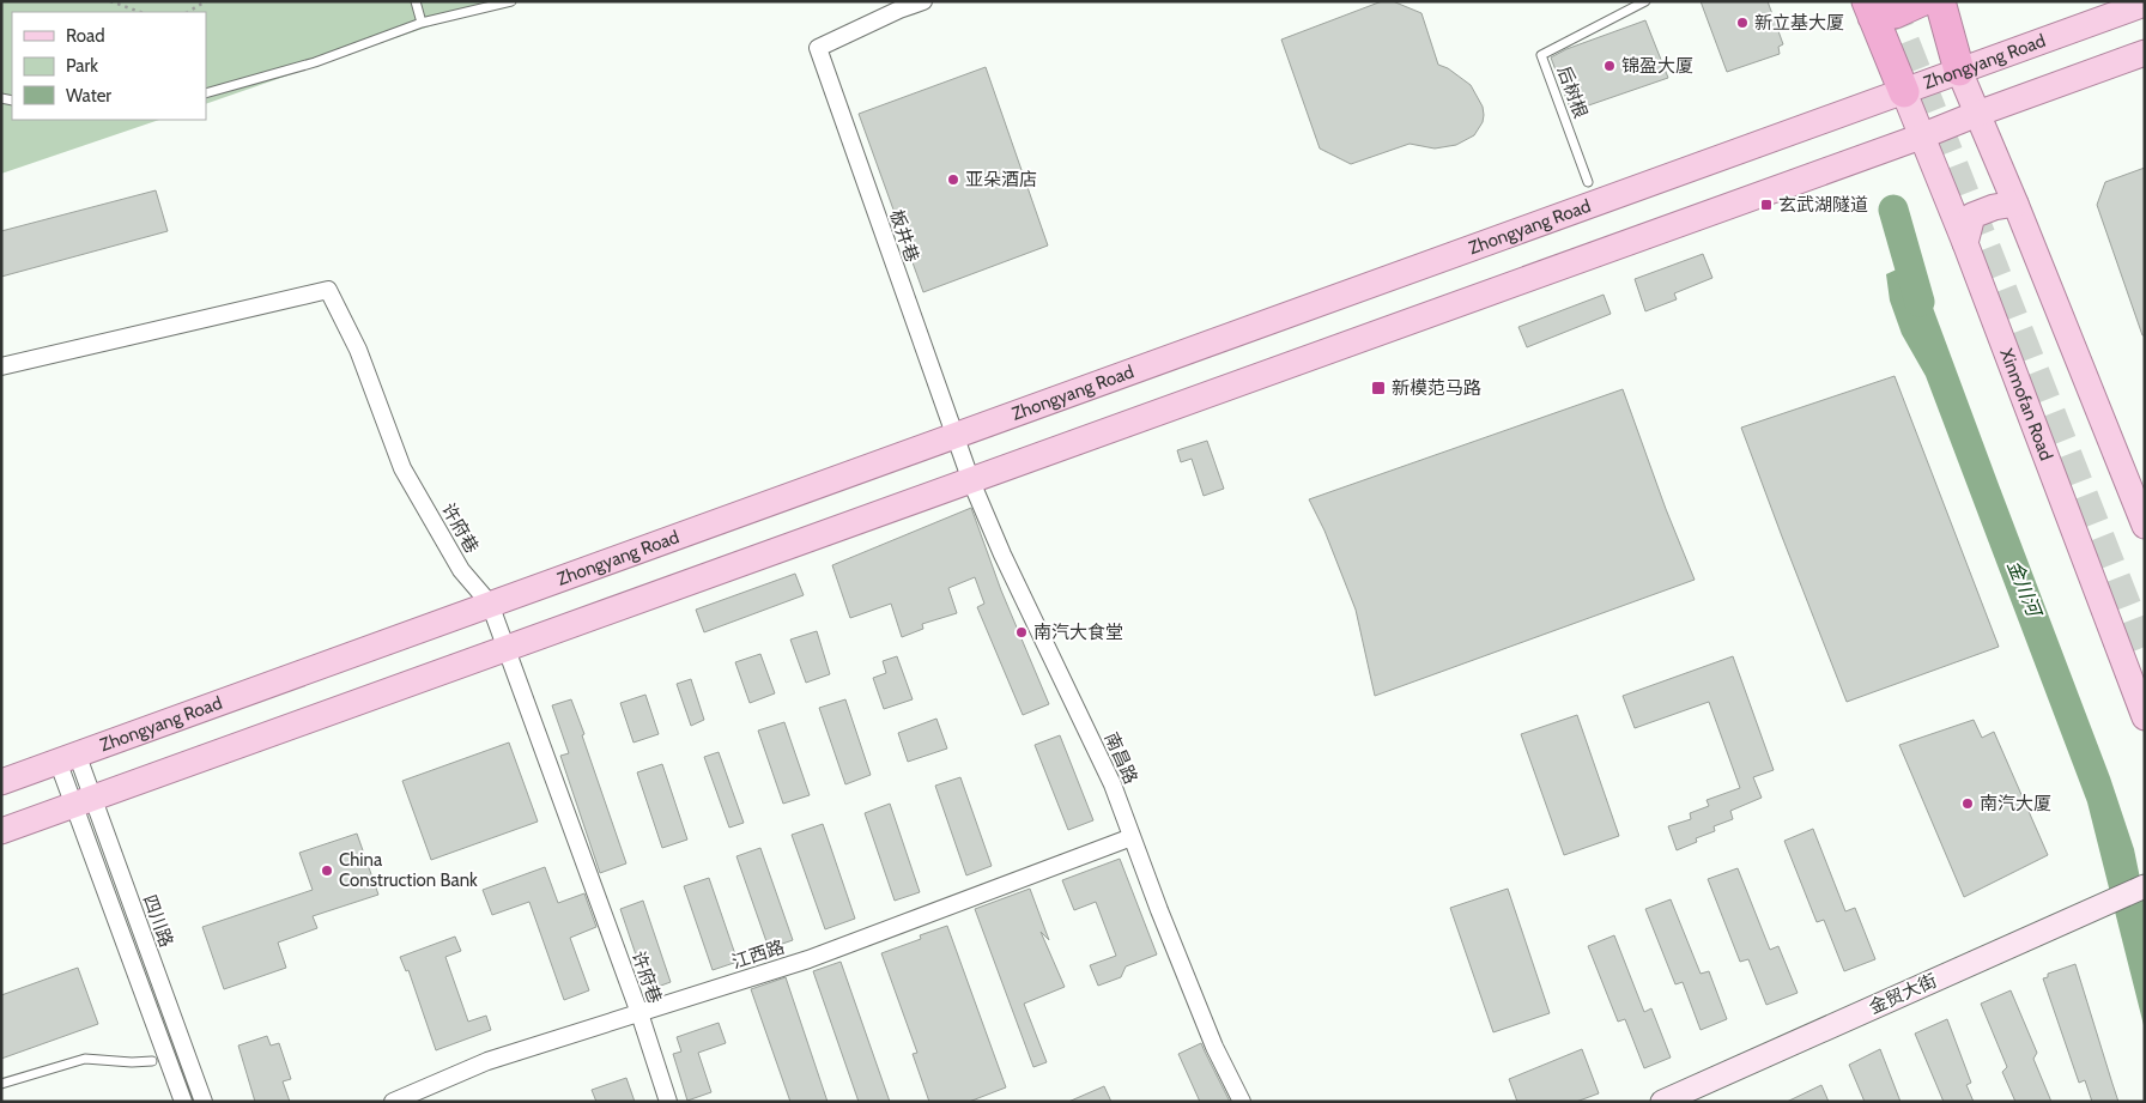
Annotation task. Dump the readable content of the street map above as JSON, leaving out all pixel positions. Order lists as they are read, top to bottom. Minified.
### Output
{"streets":{"main road":["Zhongyang Road","Xinmofan Road"],"street":["板井巷","许府巷","南昌路","四川路","江西路","金贸大街"],"lane":["后树根"]},"crossings":[["Zhongyang Road","板井巷"],["Zhongyang Road","Xinmofan Road"],["Zhongyang Road","许府巷"],["Zhongyang Road","南昌路"],["Zhongyang Road","四川路"],["板井巷","南昌路"],["许府巷","江西路"],["南昌路","江西路"]],"water":["金川河"],"places":{"other":["新立基大厦","锦盈大厦","亚朵酒店","南汽大食堂","南汽大厦","China Construction Bank"],"transit":["玄武湖隧道","新模范马路"]},"legend":["Road","Park","Water"]}
